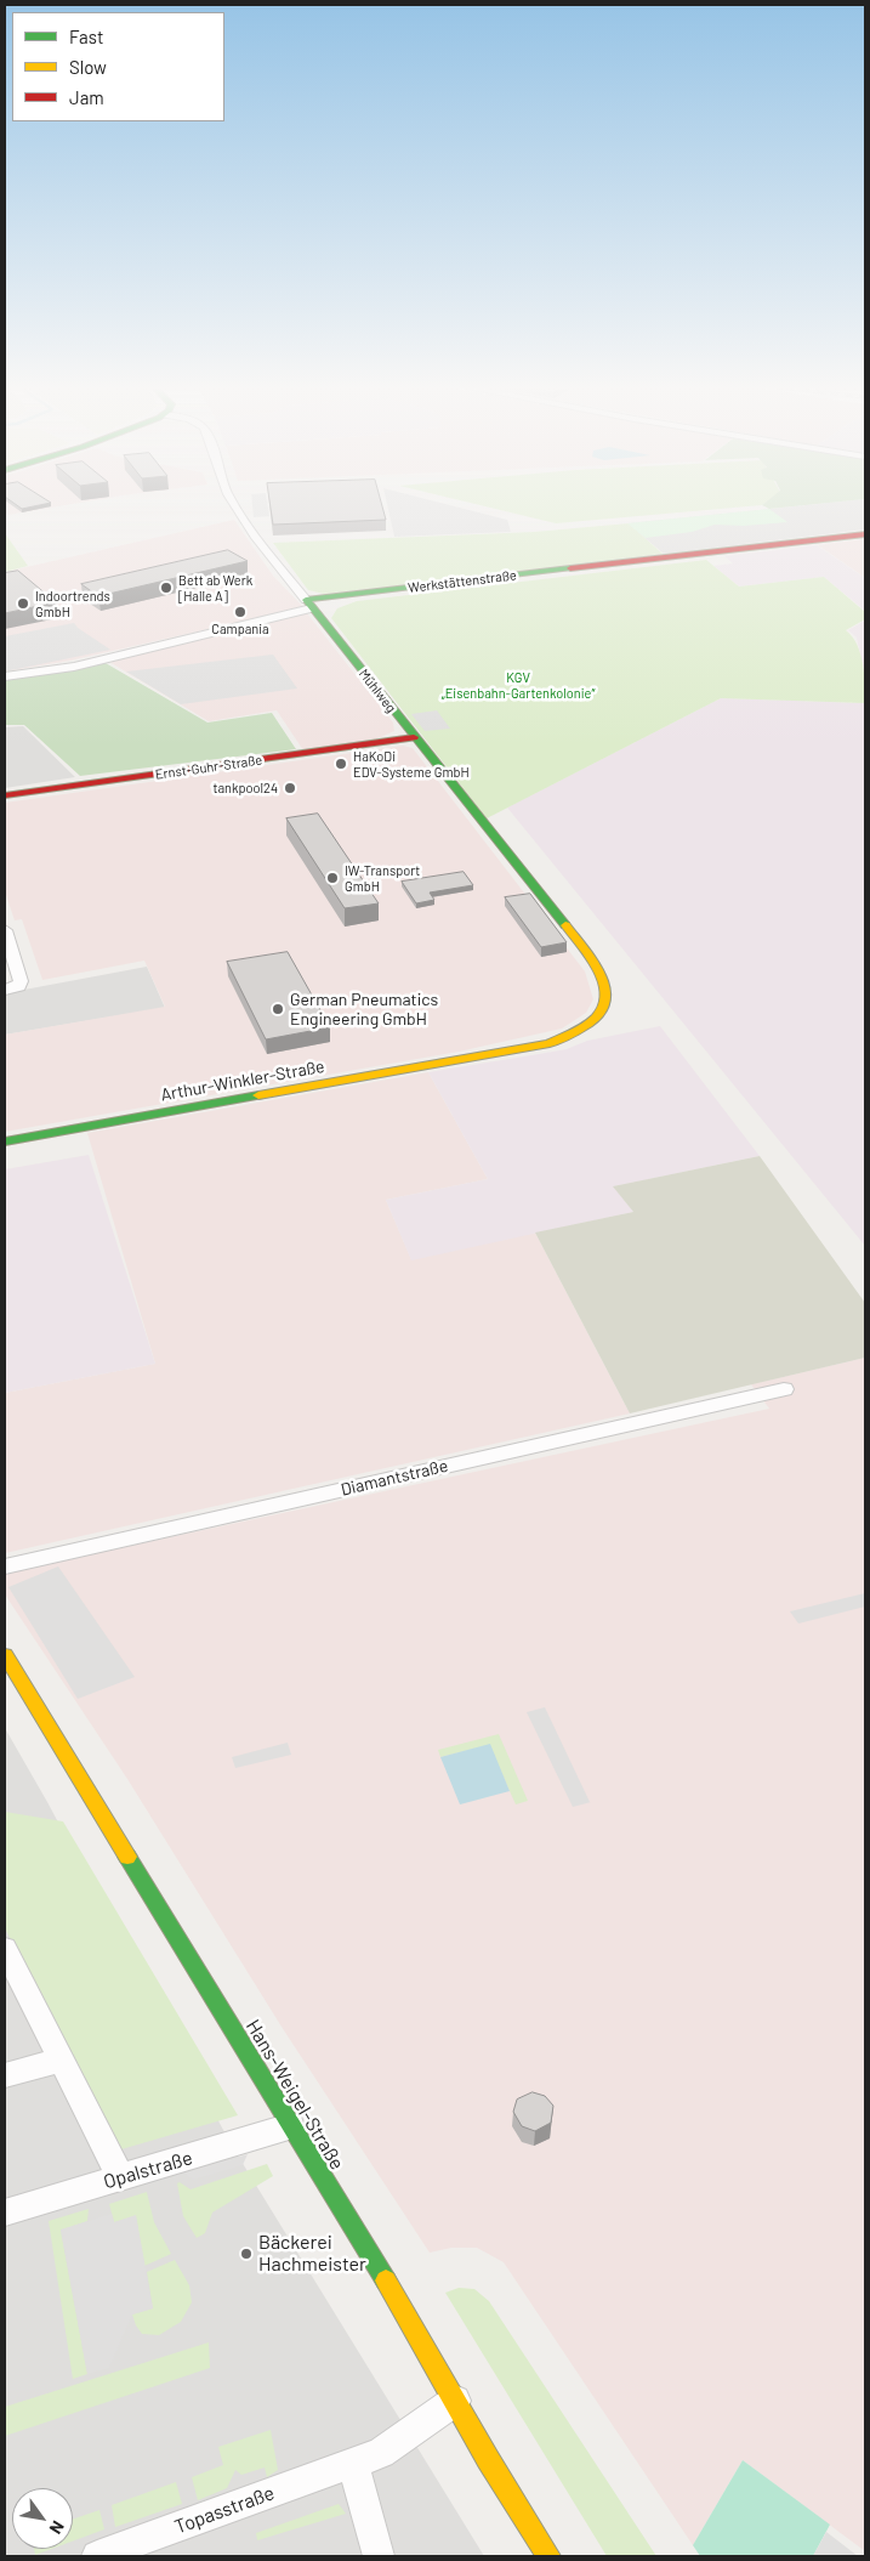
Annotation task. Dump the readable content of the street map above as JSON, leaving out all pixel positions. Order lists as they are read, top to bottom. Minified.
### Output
{"streets":{"street":["Werkstättenstraße","Mühlweg","Ernst-Guhr-Straße","Arthur-Winkler-Straße","Diamantstraße","Hans-Weigel-Straße","Opalstraße","Topasstraße"]},"crossings":[["Werkstättenstraße","Mühlweg"],["Mühlweg","Ernst-Guhr-Straße"],["Mühlweg","Arthur-Winkler-Straße"],["Hans-Weigel-Straße","Opalstraße"],["Hans-Weigel-Straße","Topasstraße"]],"parks":["KGV „Eisenbahn-Gartenkolonie“"],"places":["Bett ab Werk [Halle A]","Indoortrends GmbH","Campania","HaKoDi EDV-Systeme GmbH","tankpool24","IW-Transport GmbH","German Pneumatics Engineering GmbH","Bäckerei Hachmeister"],"legend":["Fast","Slow","Jam"],"north":"bottom right"}
